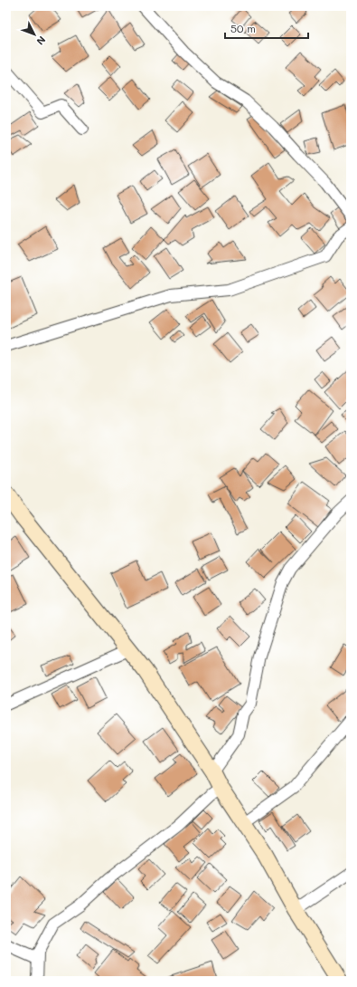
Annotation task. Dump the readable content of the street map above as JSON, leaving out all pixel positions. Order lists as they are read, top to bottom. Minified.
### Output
{"scale_bar":"50 m","north":"bottom right"}
